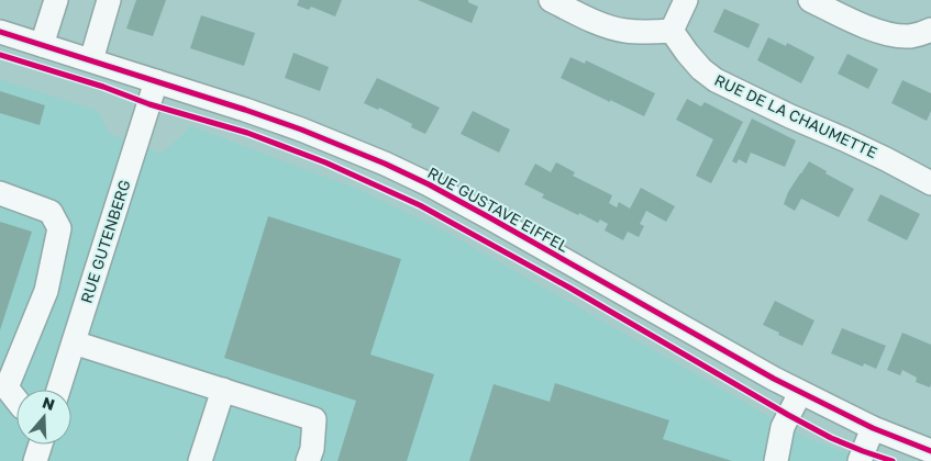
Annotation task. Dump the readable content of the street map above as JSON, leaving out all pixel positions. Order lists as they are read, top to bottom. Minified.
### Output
{"streets":{"street":["RUE DE LA CHAUMETTE","RUE GUSTAVE EIFFEL","RUE GUTENBERG"]},"crossings":[["RUE GUSTAVE EIFFEL","RUE GUTENBERG"]],"north":"top"}
